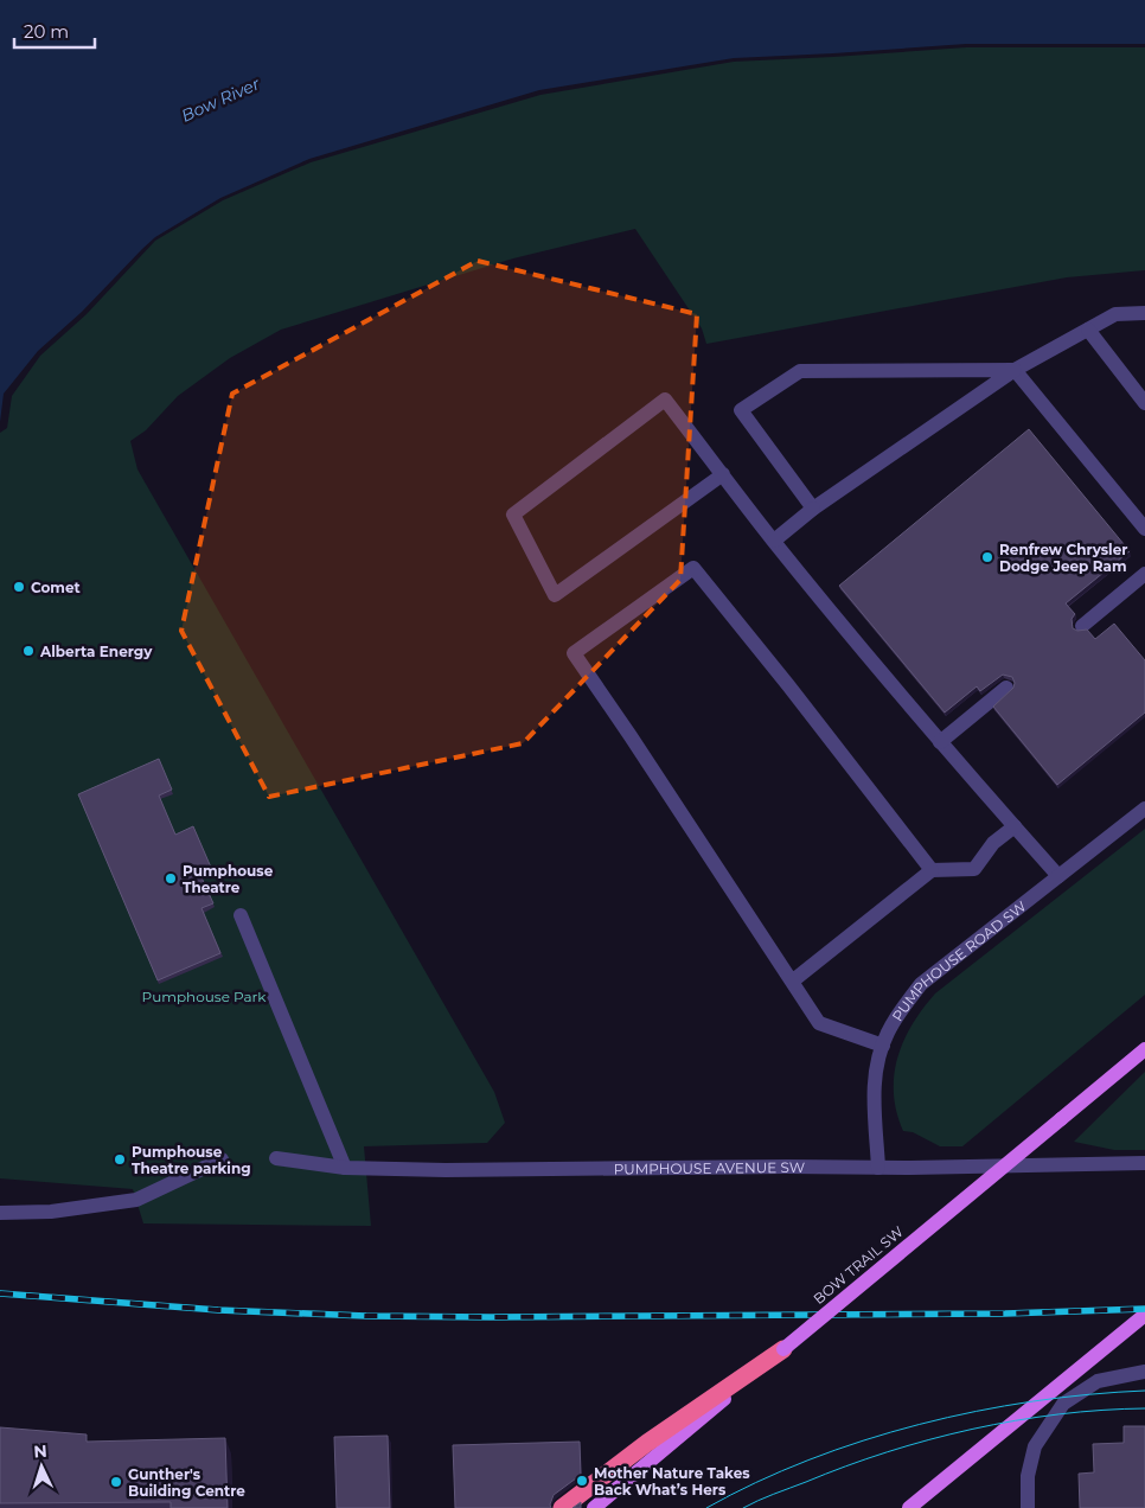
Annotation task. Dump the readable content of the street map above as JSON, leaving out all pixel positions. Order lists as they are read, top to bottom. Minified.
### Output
{"streets":{"main road":["BOW TRAIL SW"],"street":["PUMPHOUSE ROAD SW","PUMPHOUSE AVENUE SW"]},"crossings":[["PUMPHOUSE ROAD SW","PUMPHOUSE AVENUE SW"]],"water":["Bow River"],"parks":["Pumphouse Park"],"places":["Renfrew Chrysler Dodge Jeep Ram","Comet","Alberta Energy","Pumphouse Theatre","Pumphouse Theatre parking","Mother Nature Takes Back What’s Hers","Gunther's Building Centre"],"scale_bar":"20 m","north":"top"}
